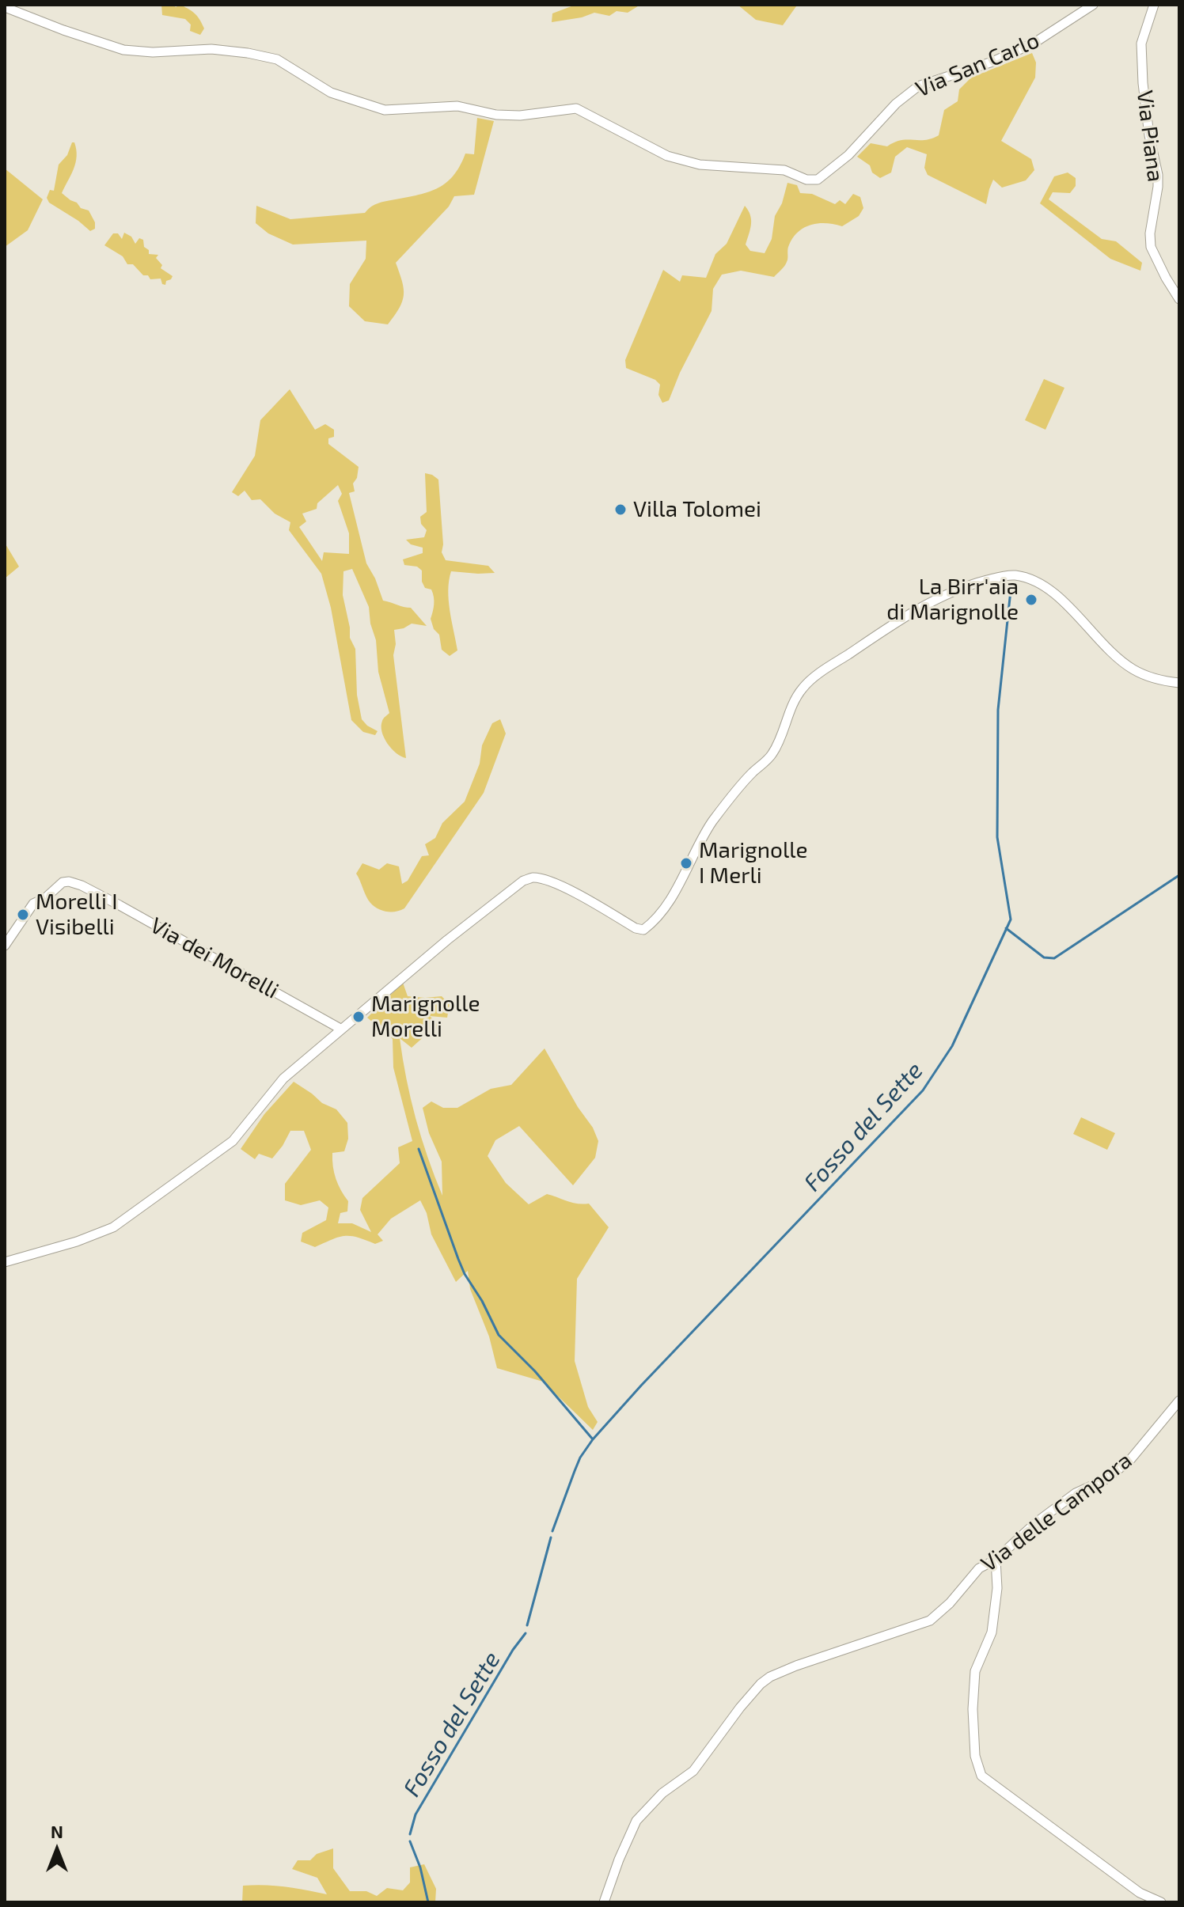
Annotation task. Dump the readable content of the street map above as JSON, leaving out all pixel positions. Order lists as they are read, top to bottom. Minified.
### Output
{"streets":{"street":["Via San Carlo","Via Piana","Via dei Morelli","Via delle Campora"]},"water":["Fosso del Sette"],"places":["Villa Tolomei","La Birr'aia di Marignolle","Marignolle I Merli","Morelli I Visibelli","Marignolle Morelli"],"north":"top"}
